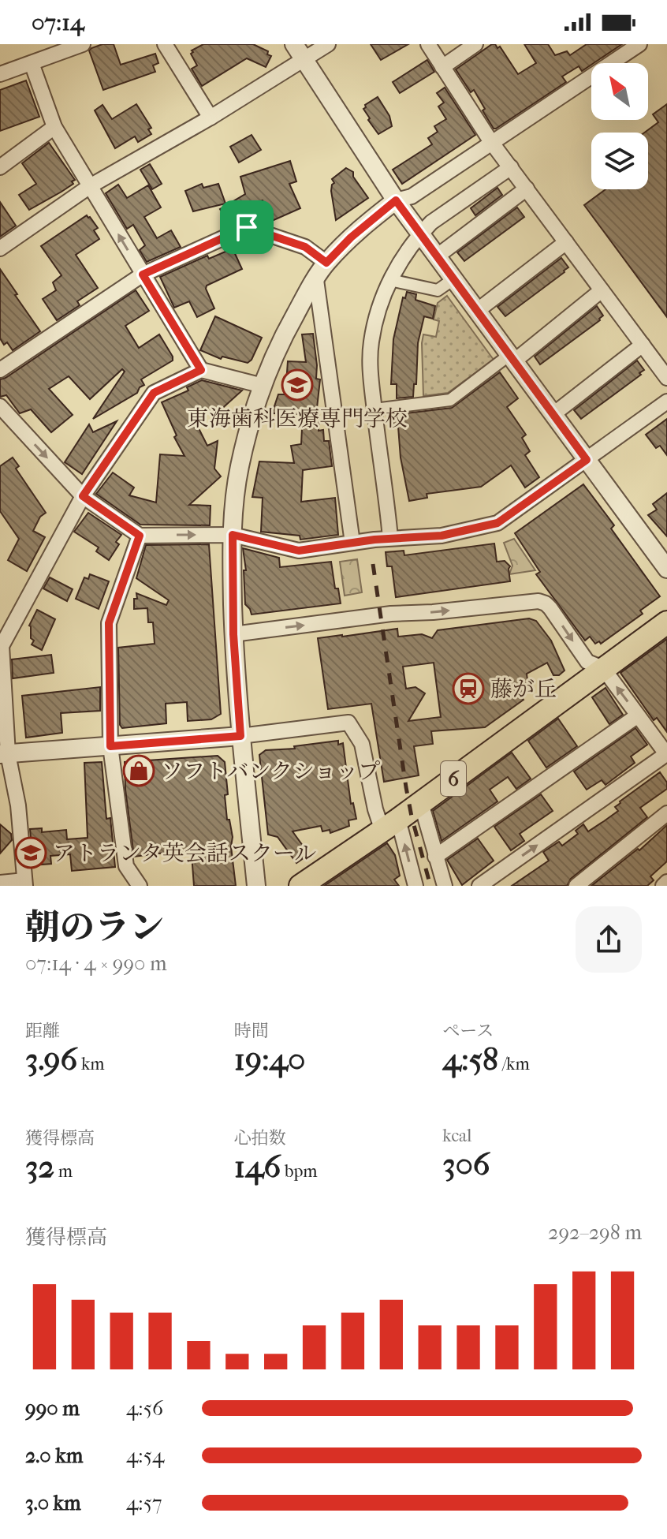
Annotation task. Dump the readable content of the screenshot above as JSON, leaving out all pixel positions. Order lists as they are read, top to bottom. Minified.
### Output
{"streets":{"main road":["6"]},"places":{"school or university":["東海歯科医療専門学校","アトランタ英会話スクール"],"station":["藤が丘"],"shop":["ソフトバンクショップ"]},"north":"top left","page":{"status":"07:14","heading":["朝のラン","07:14 · 4 × 990 m"],"stats":[["距離","3.96 km"],["時間","19:40"],["ペース","4:58 /km"],["獲得標高","32 m"],["心拍数","146 bpm"],["kcal","306"]],"chart":["獲得標高","292–298 m"],"list":[{"name":"990 m","note":"4:56"},{"name":"2.0 km","note":"4:54"},{"name":"3.0 km","note":"4:57"}]}}
